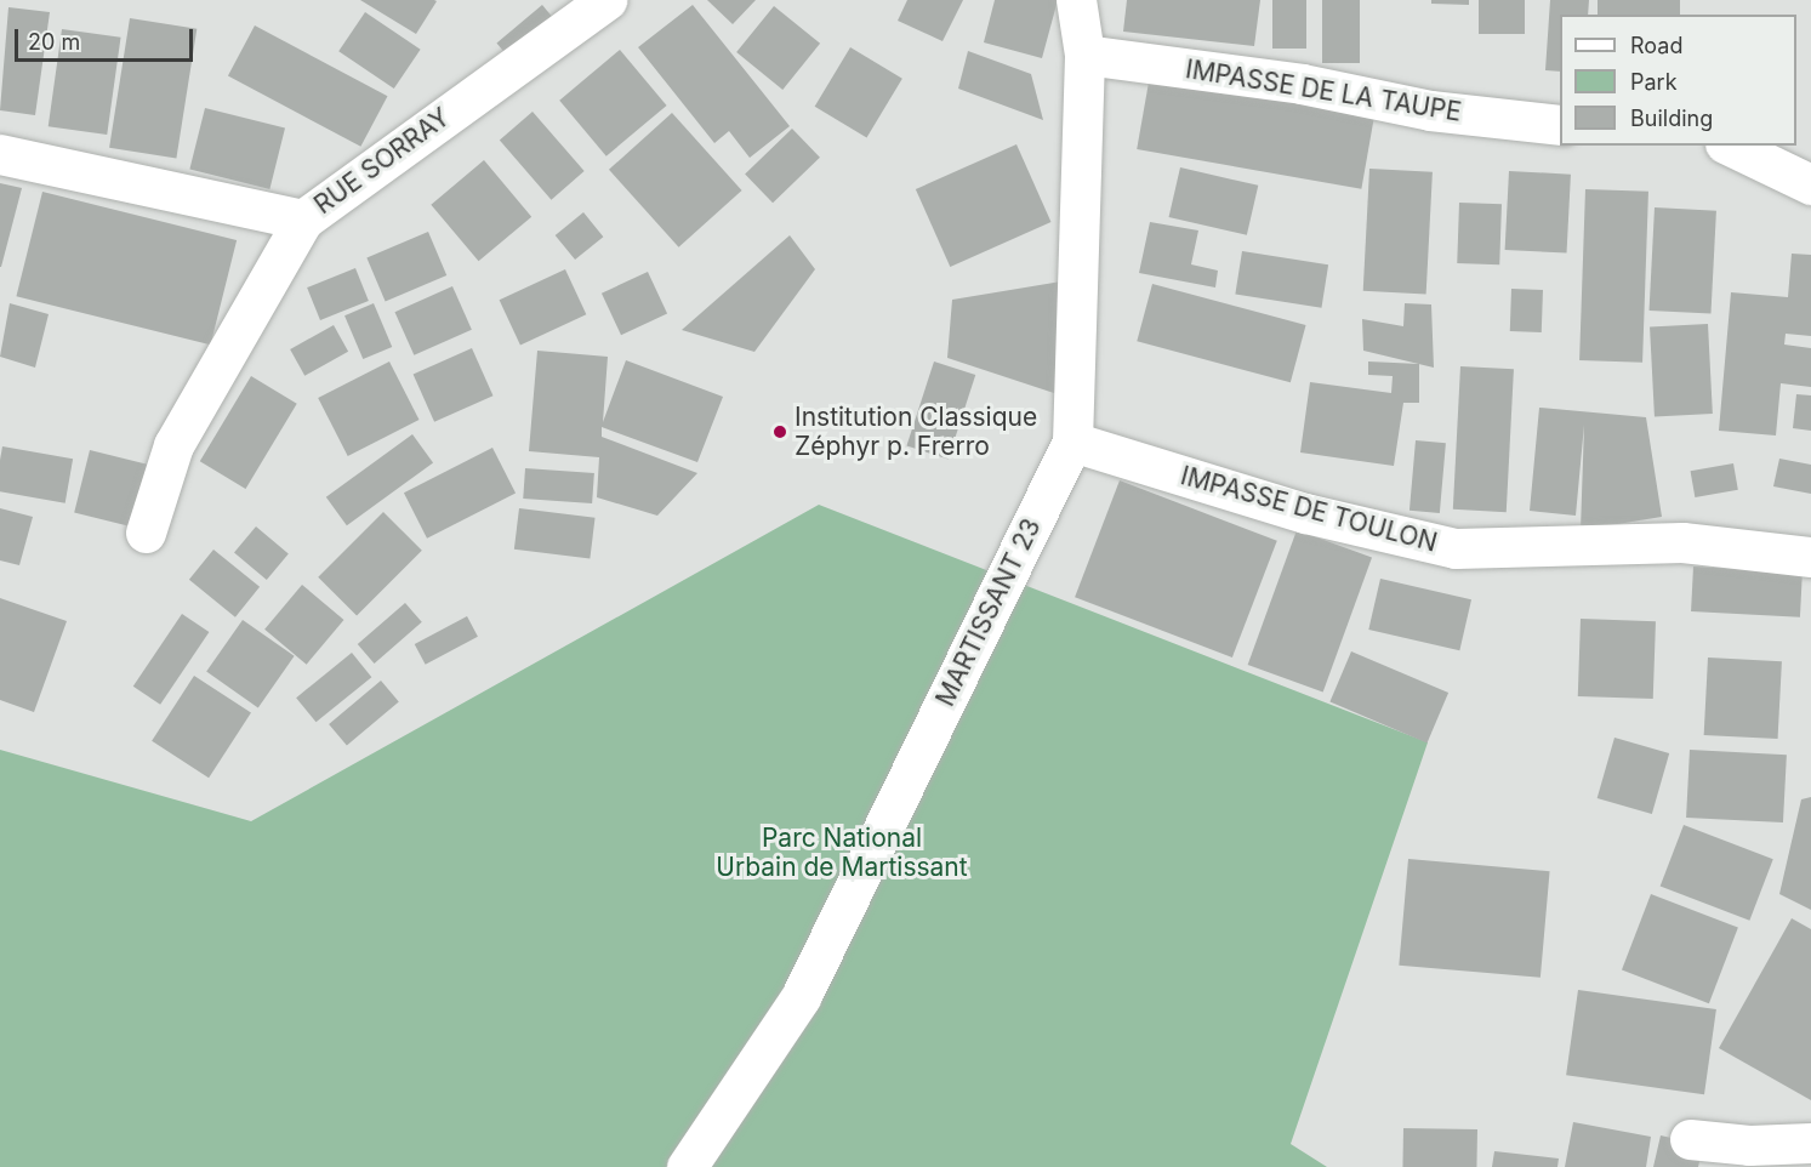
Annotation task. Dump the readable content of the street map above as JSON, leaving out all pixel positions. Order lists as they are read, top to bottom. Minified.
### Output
{"streets":{"street":["IMPASSE DE LA TAUPE","RUE SORRAY","IMPASSE DE TOULON","MARTISSANT 23"]},"crossings":[["IMPASSE DE LA TAUPE","MARTISSANT 23"],["IMPASSE DE TOULON","MARTISSANT 23"]],"parks":["Parc National Urbain de Martissant"],"places":["Institution Classique Zéphyr p. Frerro"],"legend":["Road","Park","Building"],"scale_bar":"20 m"}
